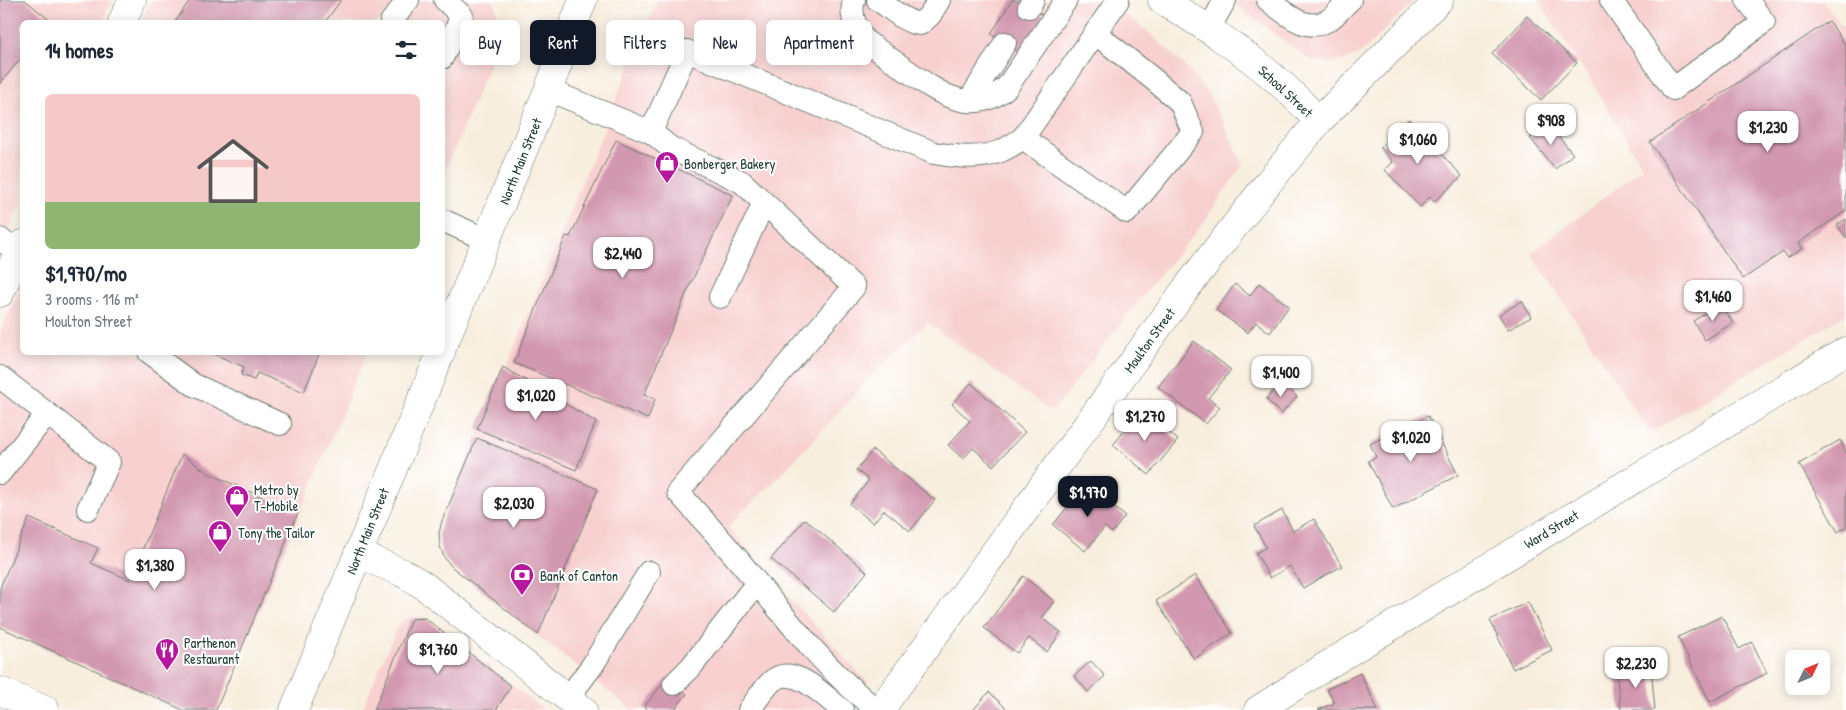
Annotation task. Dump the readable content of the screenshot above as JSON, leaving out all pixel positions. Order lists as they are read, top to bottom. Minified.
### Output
{"streets":{"street":["School Street","North Main Street","Moulton Street","Ward Street"]},"crossings":[["School Street","Moulton Street"]],"places":{"shop":["Bonberger Bakery","Metro by T-Mobile","Tony the Tailor"],"bank":["Bank of Canton"],"restaurant":["Parthenon Restaurant"]},"north":"top right","page":{"chip":["Buy","Rent","Filters","New","Apartment"],"heading":"14 homes","list":[{"name":"$1,970/mo","note":"3 rooms · 116 m² · Moulton Street"}],"price":["$908","$1,230","$1,060","$2,440","$1,460","$1,400","$1,020","$1,270","$1,020","$1,970","$2,030","$1,380","$1,760","$2,230"]}}
